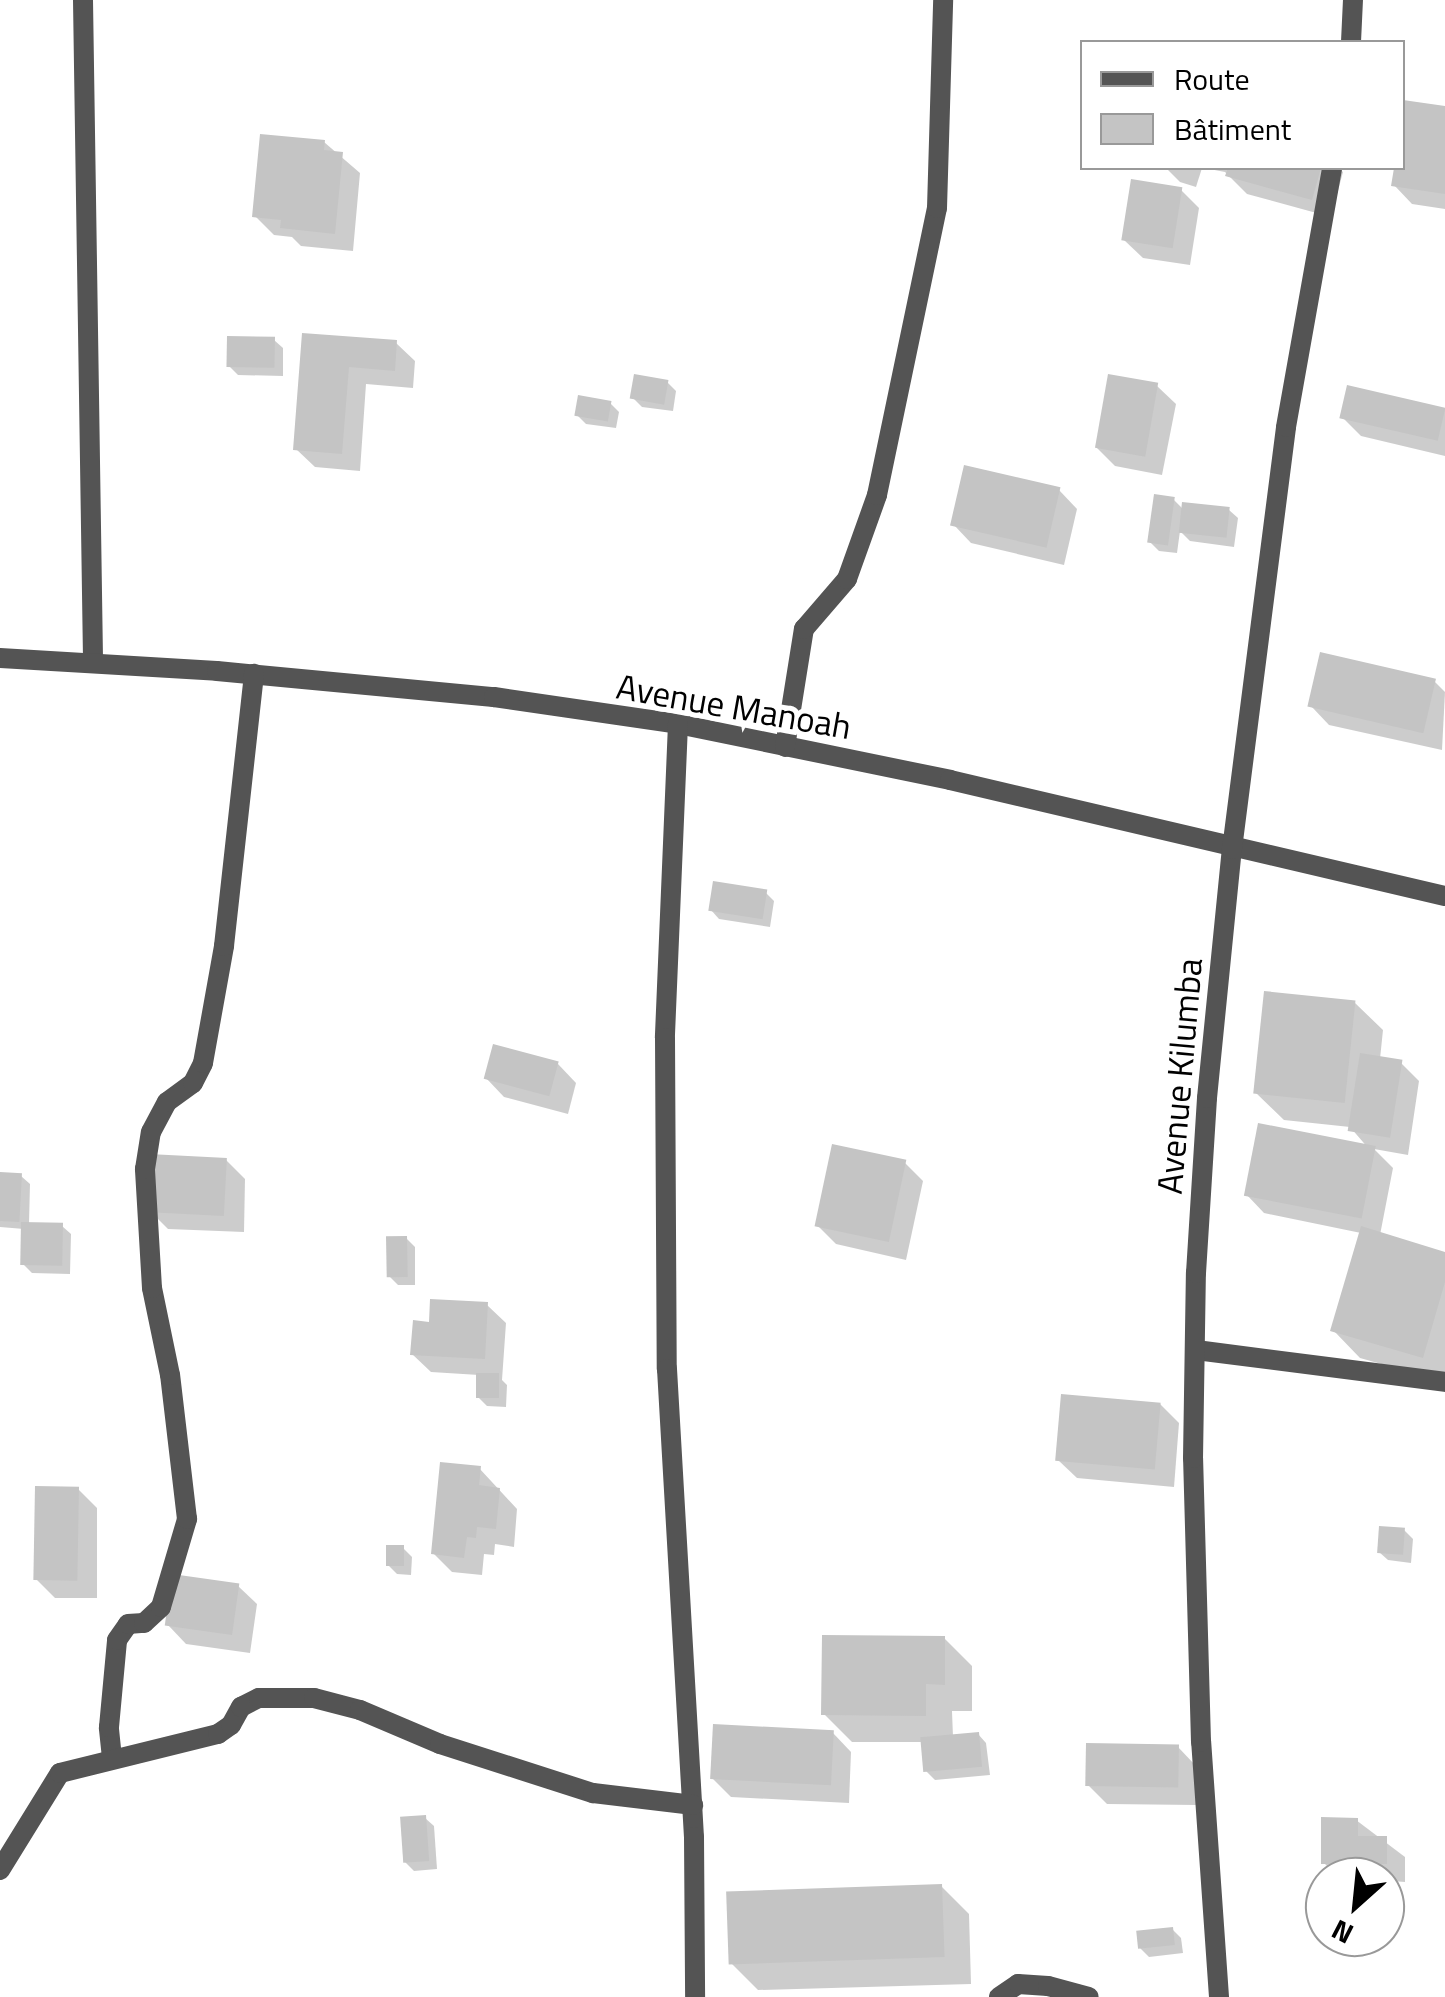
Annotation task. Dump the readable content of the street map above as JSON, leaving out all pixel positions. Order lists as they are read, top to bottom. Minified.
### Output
{"streets":{"street":["Avenue Manoah","Avenue Kilumba"]},"crossings":[["Avenue Manoah","Avenue Kilumba"]],"legend":["Route","Bâtiment"],"north":"bottom left"}
